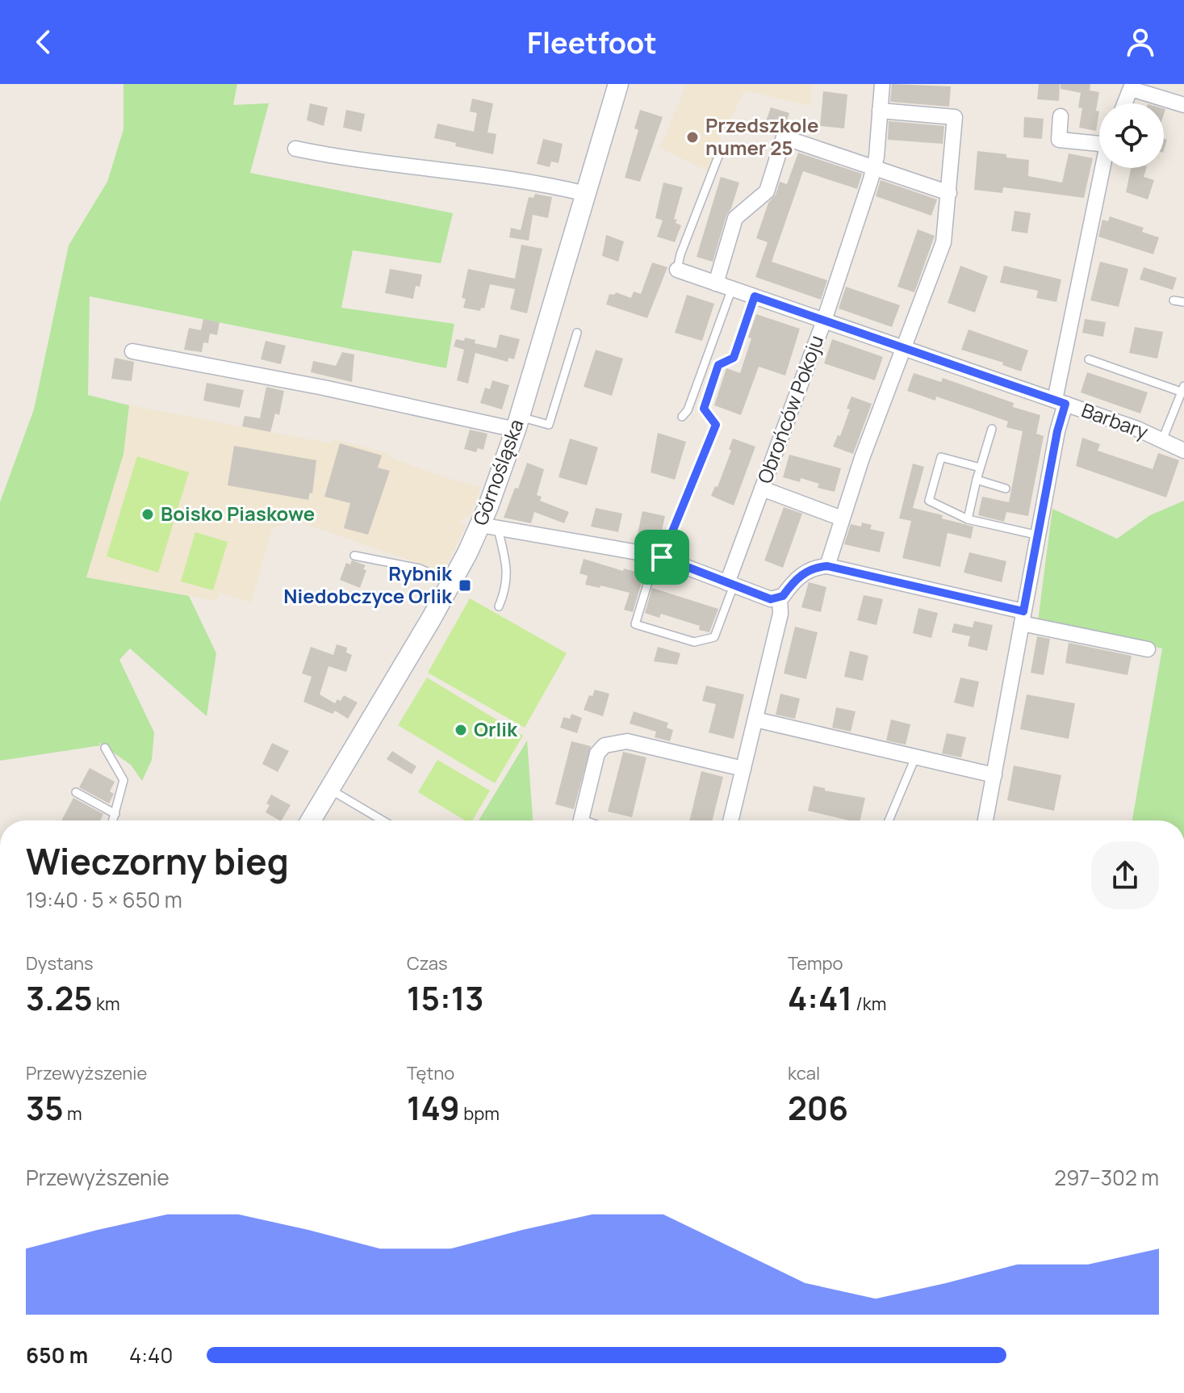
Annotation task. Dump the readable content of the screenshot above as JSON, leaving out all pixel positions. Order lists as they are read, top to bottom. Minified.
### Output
{"streets":{"street":["Obrońców Pokoju","Barbary","Górnośląska"]},"crossings":[["Obrońców Pokoju","Barbary"]],"places":{"other":["Przedszkole numer 25","Boisko Piaskowe","Orlik"],"transit":["Rybnik Niedobczyce Orlik"]},"page":{"header":"Fleetfoot","heading":["Wieczorny bieg","19:40 · 5 × 650 m"],"stats":[["Dystans","3.25 km"],["Czas","15:13"],["Tempo","4:41 /km"],["Przewyższenie","35 m"],["Tętno","149 bpm"],["kcal","206"]],"chart":["Przewyższenie","297–302 m"],"list":[{"name":"650 m","note":"4:40"}]}}
